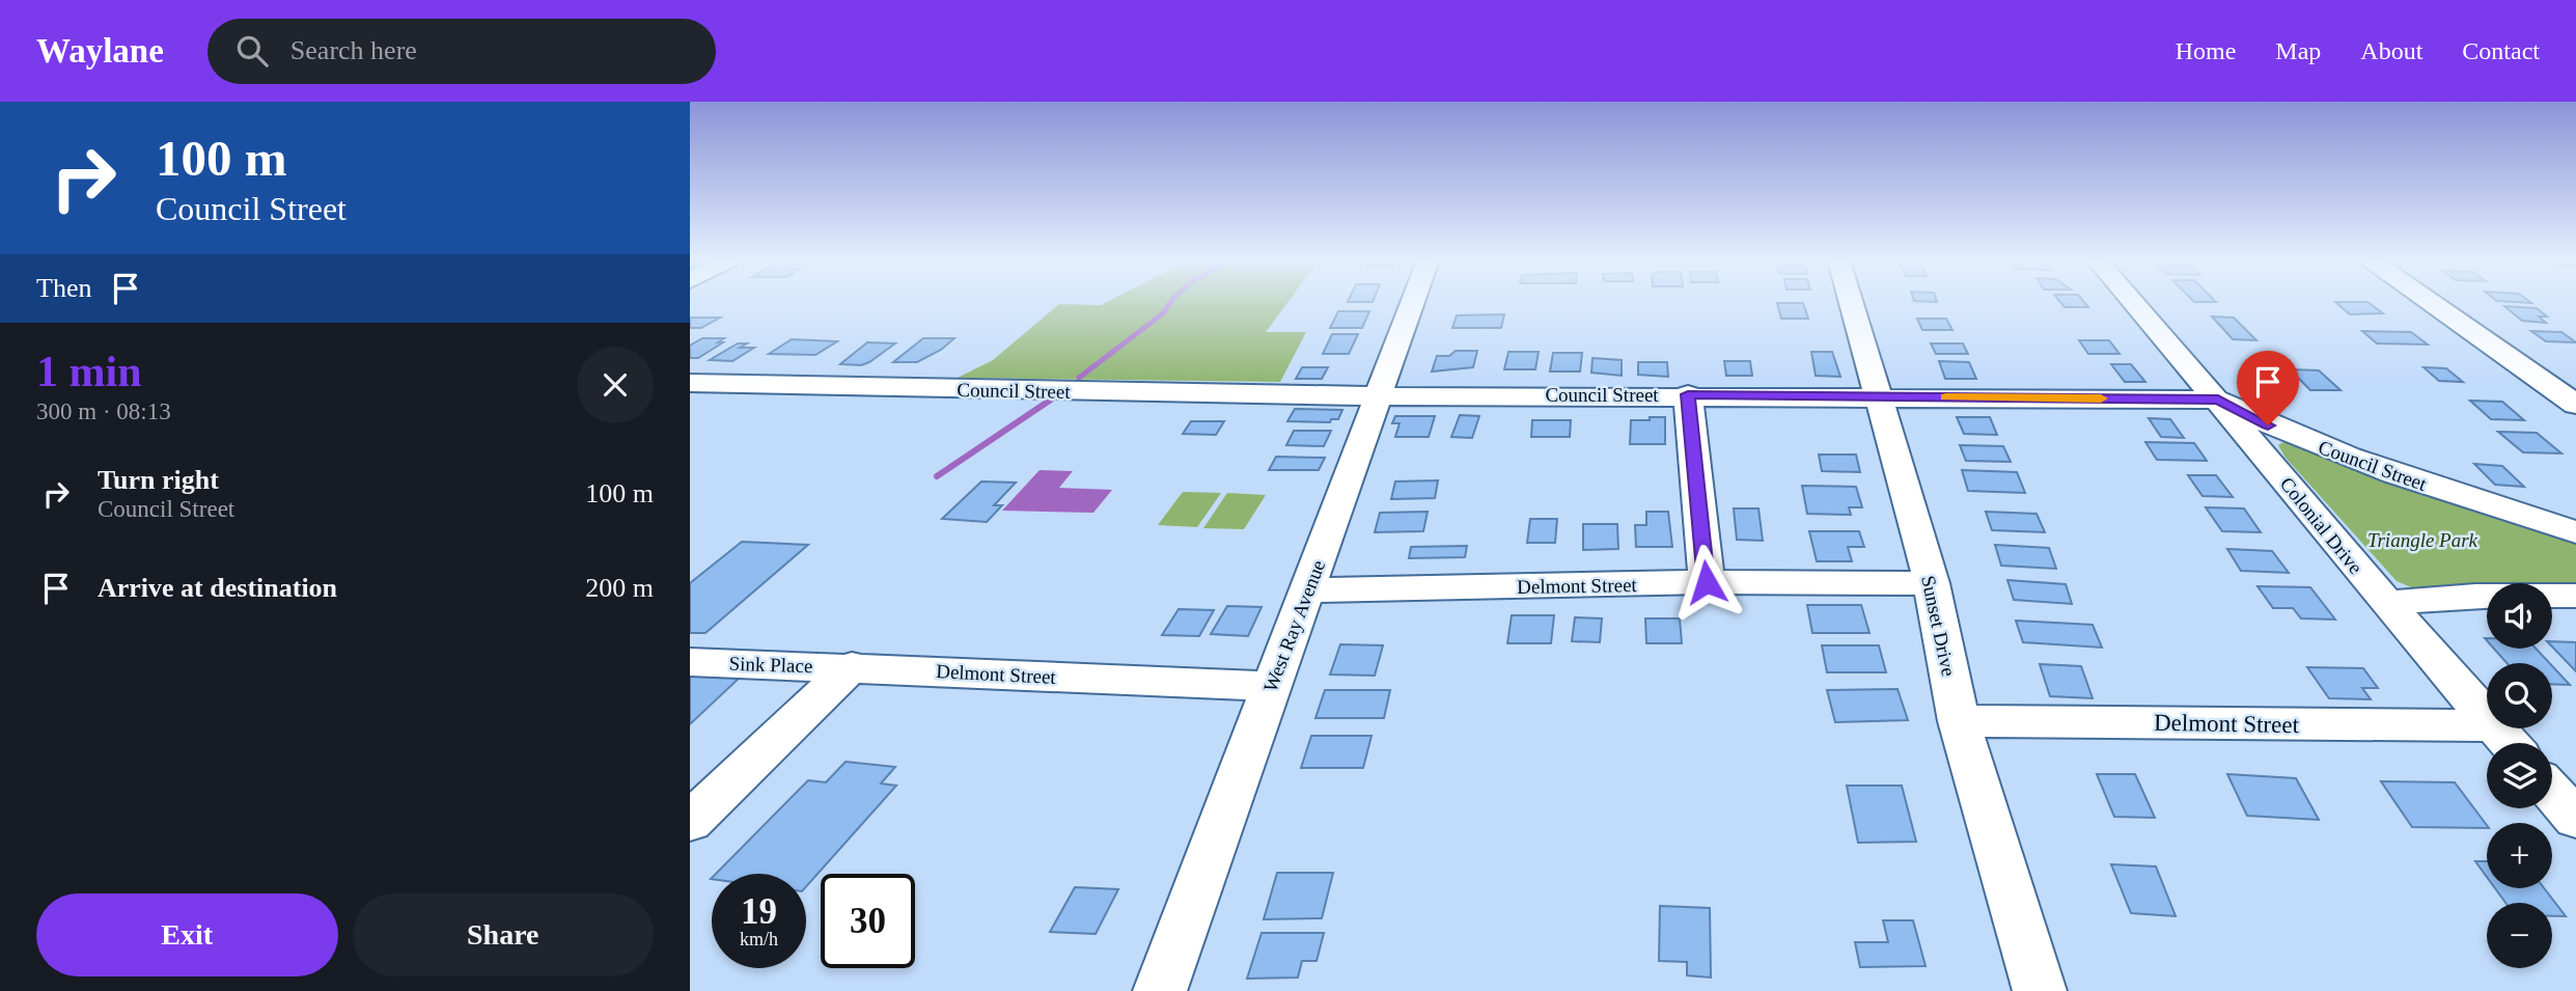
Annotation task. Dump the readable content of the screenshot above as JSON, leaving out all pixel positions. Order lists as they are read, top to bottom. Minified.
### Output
{"streets":{"street":["Council Street","Colonial Drive","Delmont Street","West Ray Avenue","Sunset Drive","Sink Place"]},"crossings":[["Council Street","Colonial Drive"],["Council Street","West Ray Avenue"],["Council Street","Sunset Drive"],["Colonial Drive","Delmont Street"],["Delmont Street","West Ray Avenue"],["Delmont Street","Sunset Drive"],["Delmont Street","Sink Place"]],"parks":["Triangle Park"],"page":{"header":"Waylane","search":"Search here","nav":["Home","Map","About","Contact"],"turn":["100 m","Council Street"],"then":"Then","heading":["1 min","300 m · 08:13"],"list":[{"name":"Turn right","note":"Council Street","value":"100 m"},{"name":"Arrive at destination","value":"200 m"}],"map_buttons":["+","−"],"speed":"19 km/h","limit":"30","buttons":["Exit","Share"]}}
